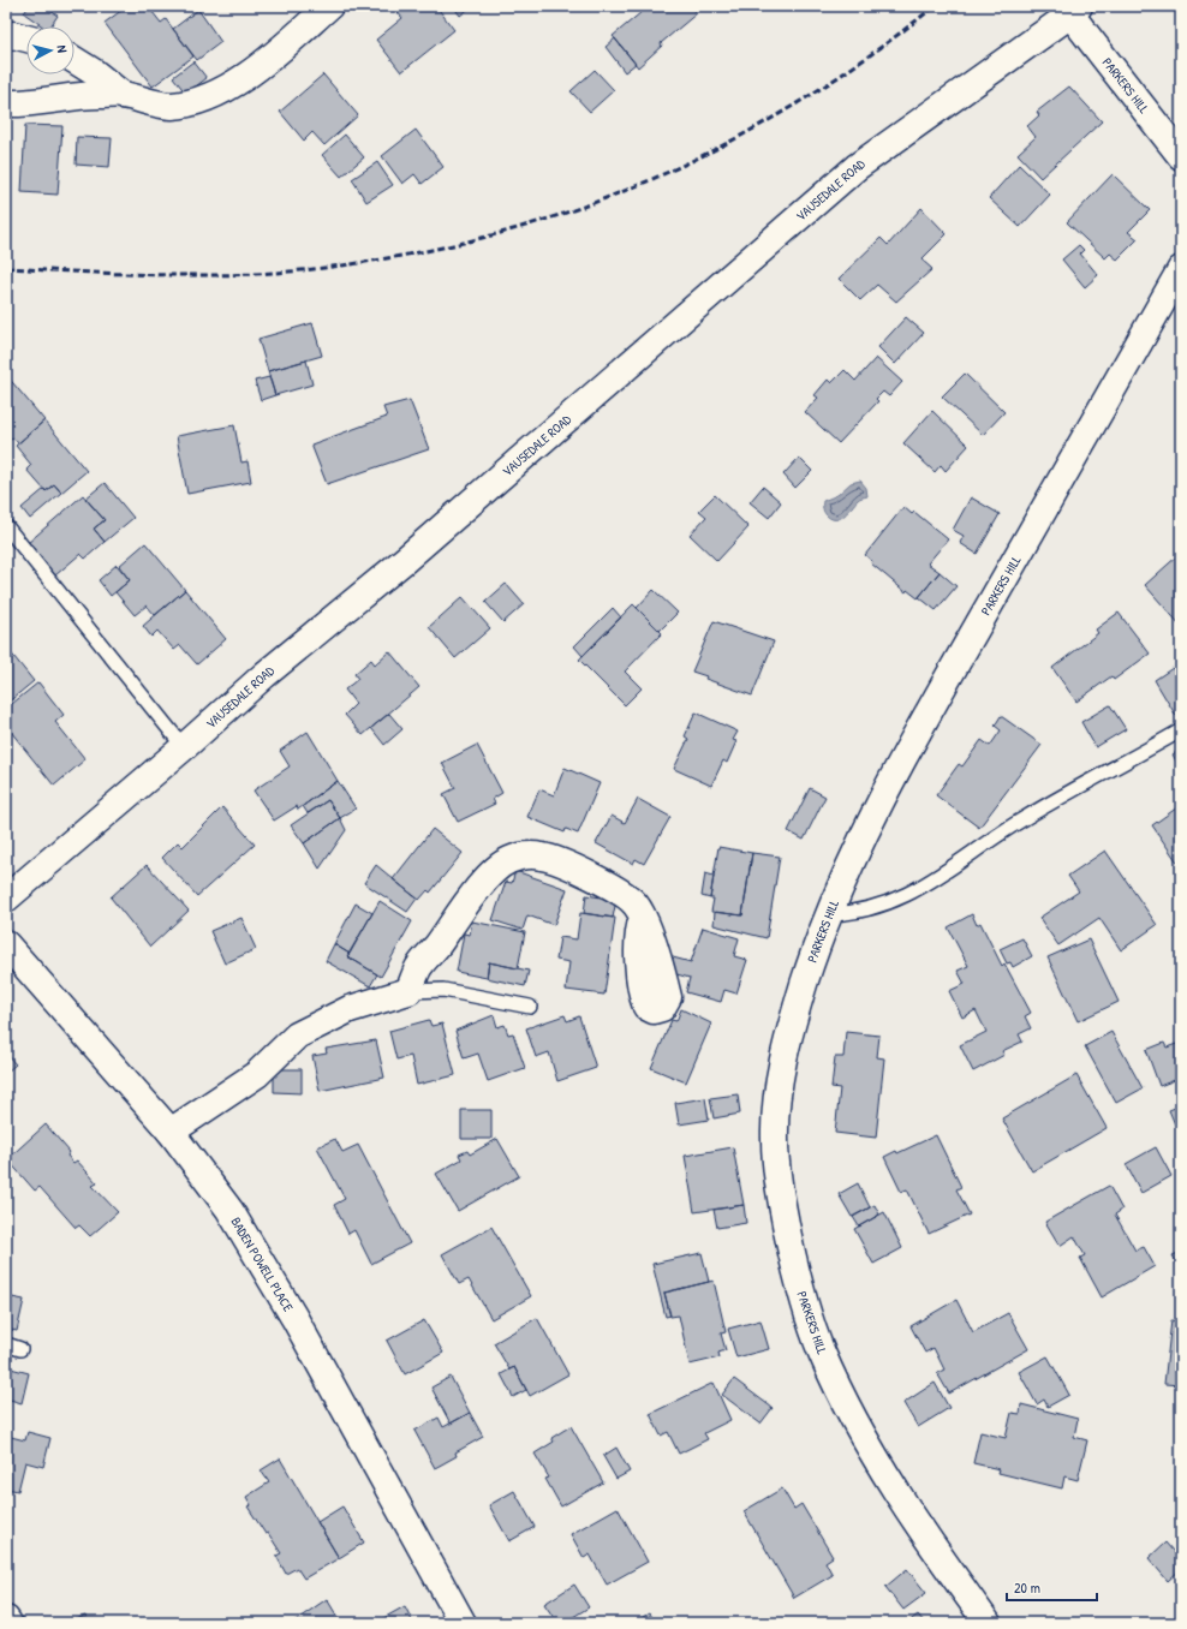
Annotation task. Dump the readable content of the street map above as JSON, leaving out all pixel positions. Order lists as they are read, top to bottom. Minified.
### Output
{"streets":{"street":["PARKERS HILL","VAUSEDALE ROAD","BADEN POWELL PLACE"]},"crossings":[["PARKERS HILL","VAUSEDALE ROAD"]],"scale_bar":"20 m","north":"right"}
